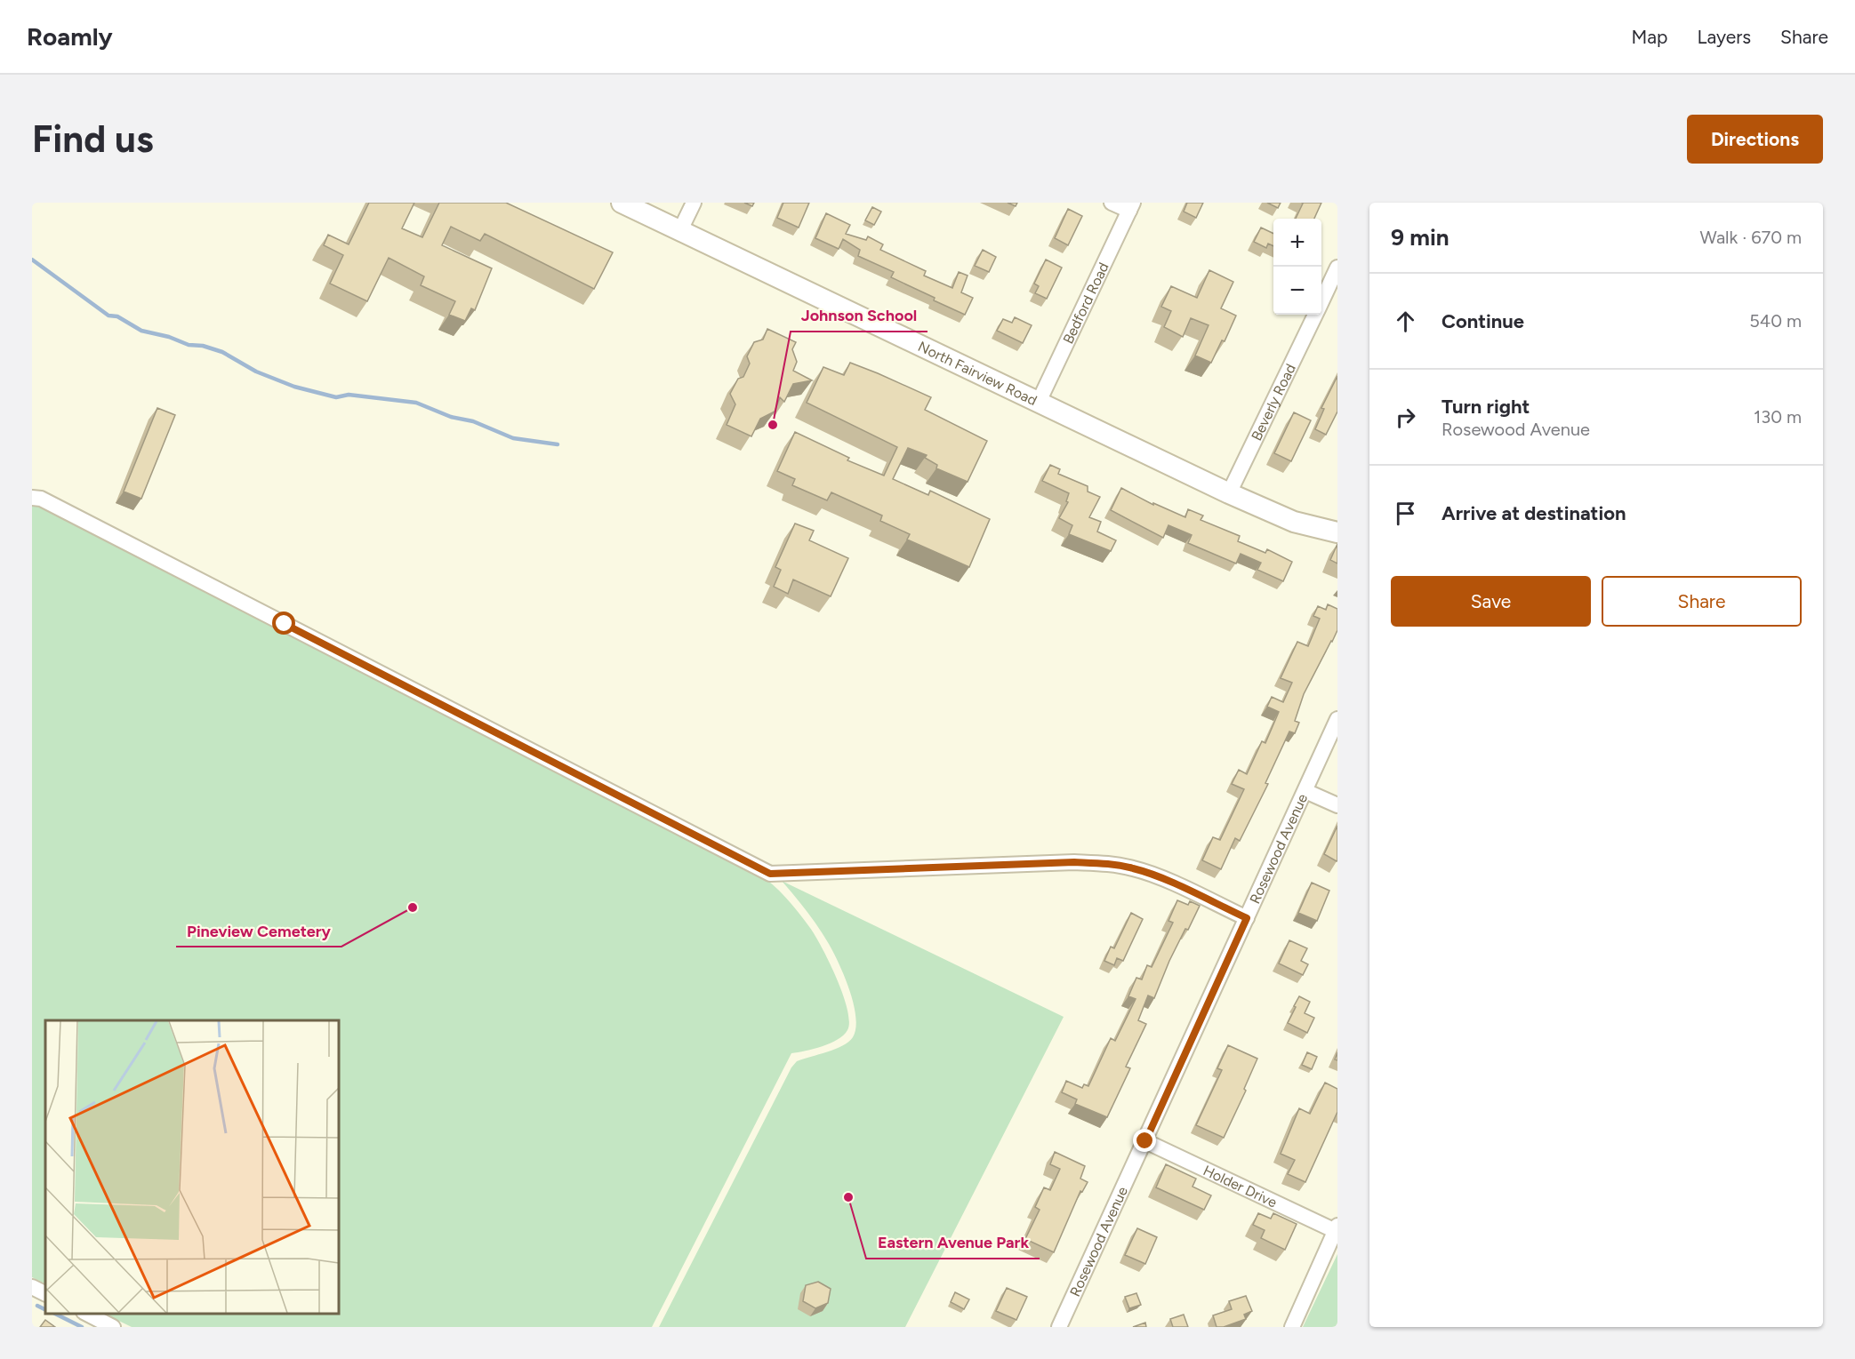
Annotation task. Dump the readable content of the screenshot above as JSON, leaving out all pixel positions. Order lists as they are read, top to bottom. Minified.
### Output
{"streets":{"main road":["North Fairview Road"],"street":["Bedford Road","Beverly Road","Rosewood Avenue","Holder Drive"]},"crossings":[["Bedford Road","North Fairview Road"],["North Fairview Road","Beverly Road"],["Rosewood Avenue","Holder Drive"]],"places":["Johnson School","Pineview Cemetery","Eastern Avenue Park"],"page":{"header":"Roamly","nav":["Map","Layers","Share"],"buttons":["Directions",["Save","Share"]],"title":"Find us","heading":["9 min","Walk · 670 m"],"map_buttons":["+","−"],"list":[["Continue","540 m"],["Turn right","Rosewood Avenue","130 m"],"Arrive at destination"]}}
